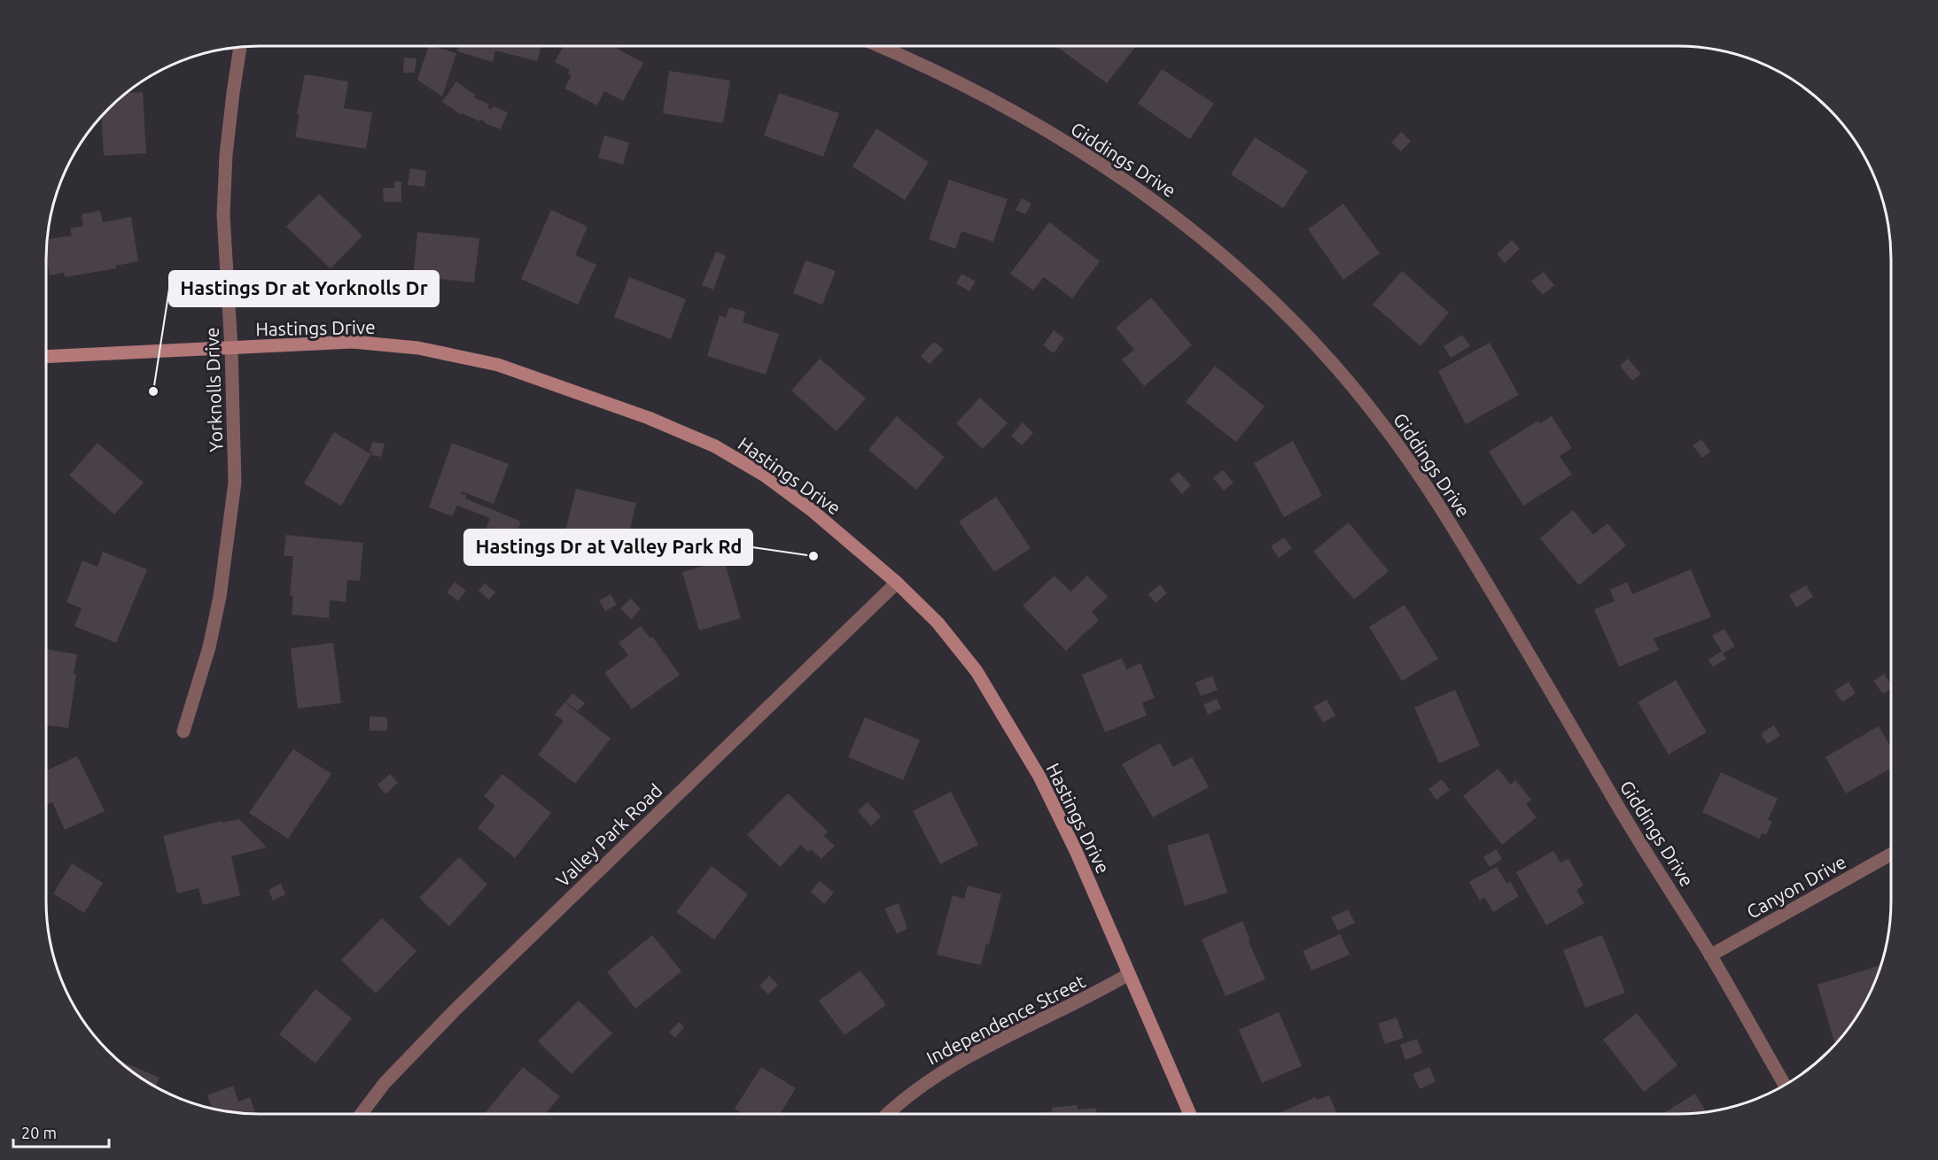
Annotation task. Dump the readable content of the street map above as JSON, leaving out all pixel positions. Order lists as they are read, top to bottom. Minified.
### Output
{"streets":{"street":["Giddings Drive","Hastings Drive","Yorknolls Drive","Valley Park Road","Canyon Drive","Independence Street"]},"crossings":[["Giddings Drive","Canyon Drive"],["Hastings Drive","Yorknolls Drive"],["Hastings Drive","Valley Park Road"],["Hastings Drive","Independence Street"]],"places":["Hastings Dr at Yorknolls Dr","Hastings Dr at Valley Park Rd"],"scale_bar":"20 m"}
